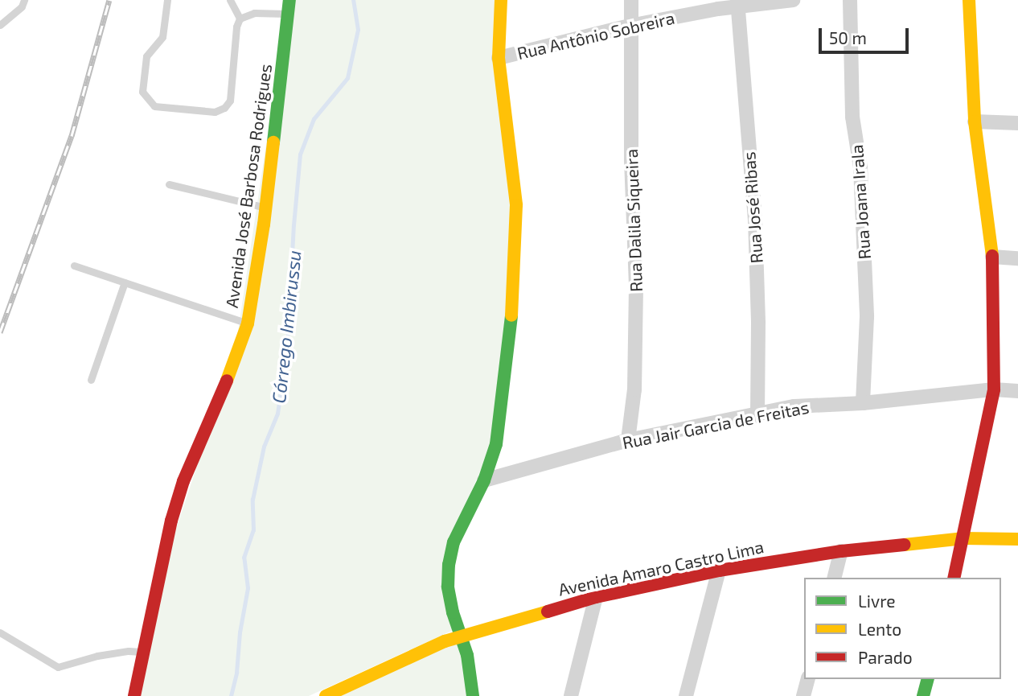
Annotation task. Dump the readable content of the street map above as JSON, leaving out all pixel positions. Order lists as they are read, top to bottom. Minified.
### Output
{"streets":{"street":["Rua Antônio Sobreira","Avenida José Barbosa Rodrigues","Rua Joana Irala","Rua José Ribas","Rua Dalila Siqueira","Rua Jair Garcia de Freitas","Avenida Amaro Castro Lima"]},"crossings":[["Rua Antônio Sobreira","Rua José Ribas"],["Rua Antônio Sobreira","Rua Dalila Siqueira"],["Rua Joana Irala","Rua Jair Garcia de Freitas"],["Rua José Ribas","Rua Jair Garcia de Freitas"],["Rua Dalila Siqueira","Rua Jair Garcia de Freitas"]],"water":["Córrego Imbirussu"],"legend":["Livre","Lento","Parado"],"scale_bar":"50 m"}
